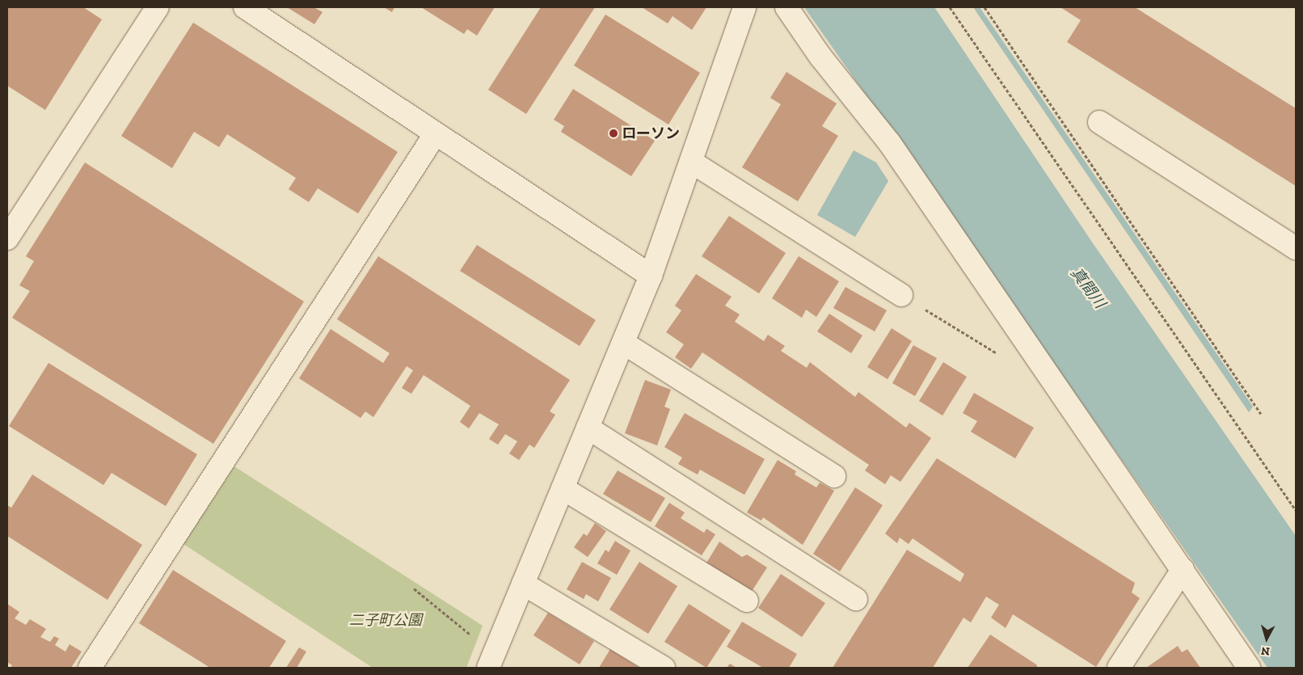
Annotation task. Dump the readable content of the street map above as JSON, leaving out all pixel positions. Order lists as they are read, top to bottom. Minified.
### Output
{"water":["真間川"],"parks":["二子町公園"],"places":["ローソン"],"north":"bottom"}
